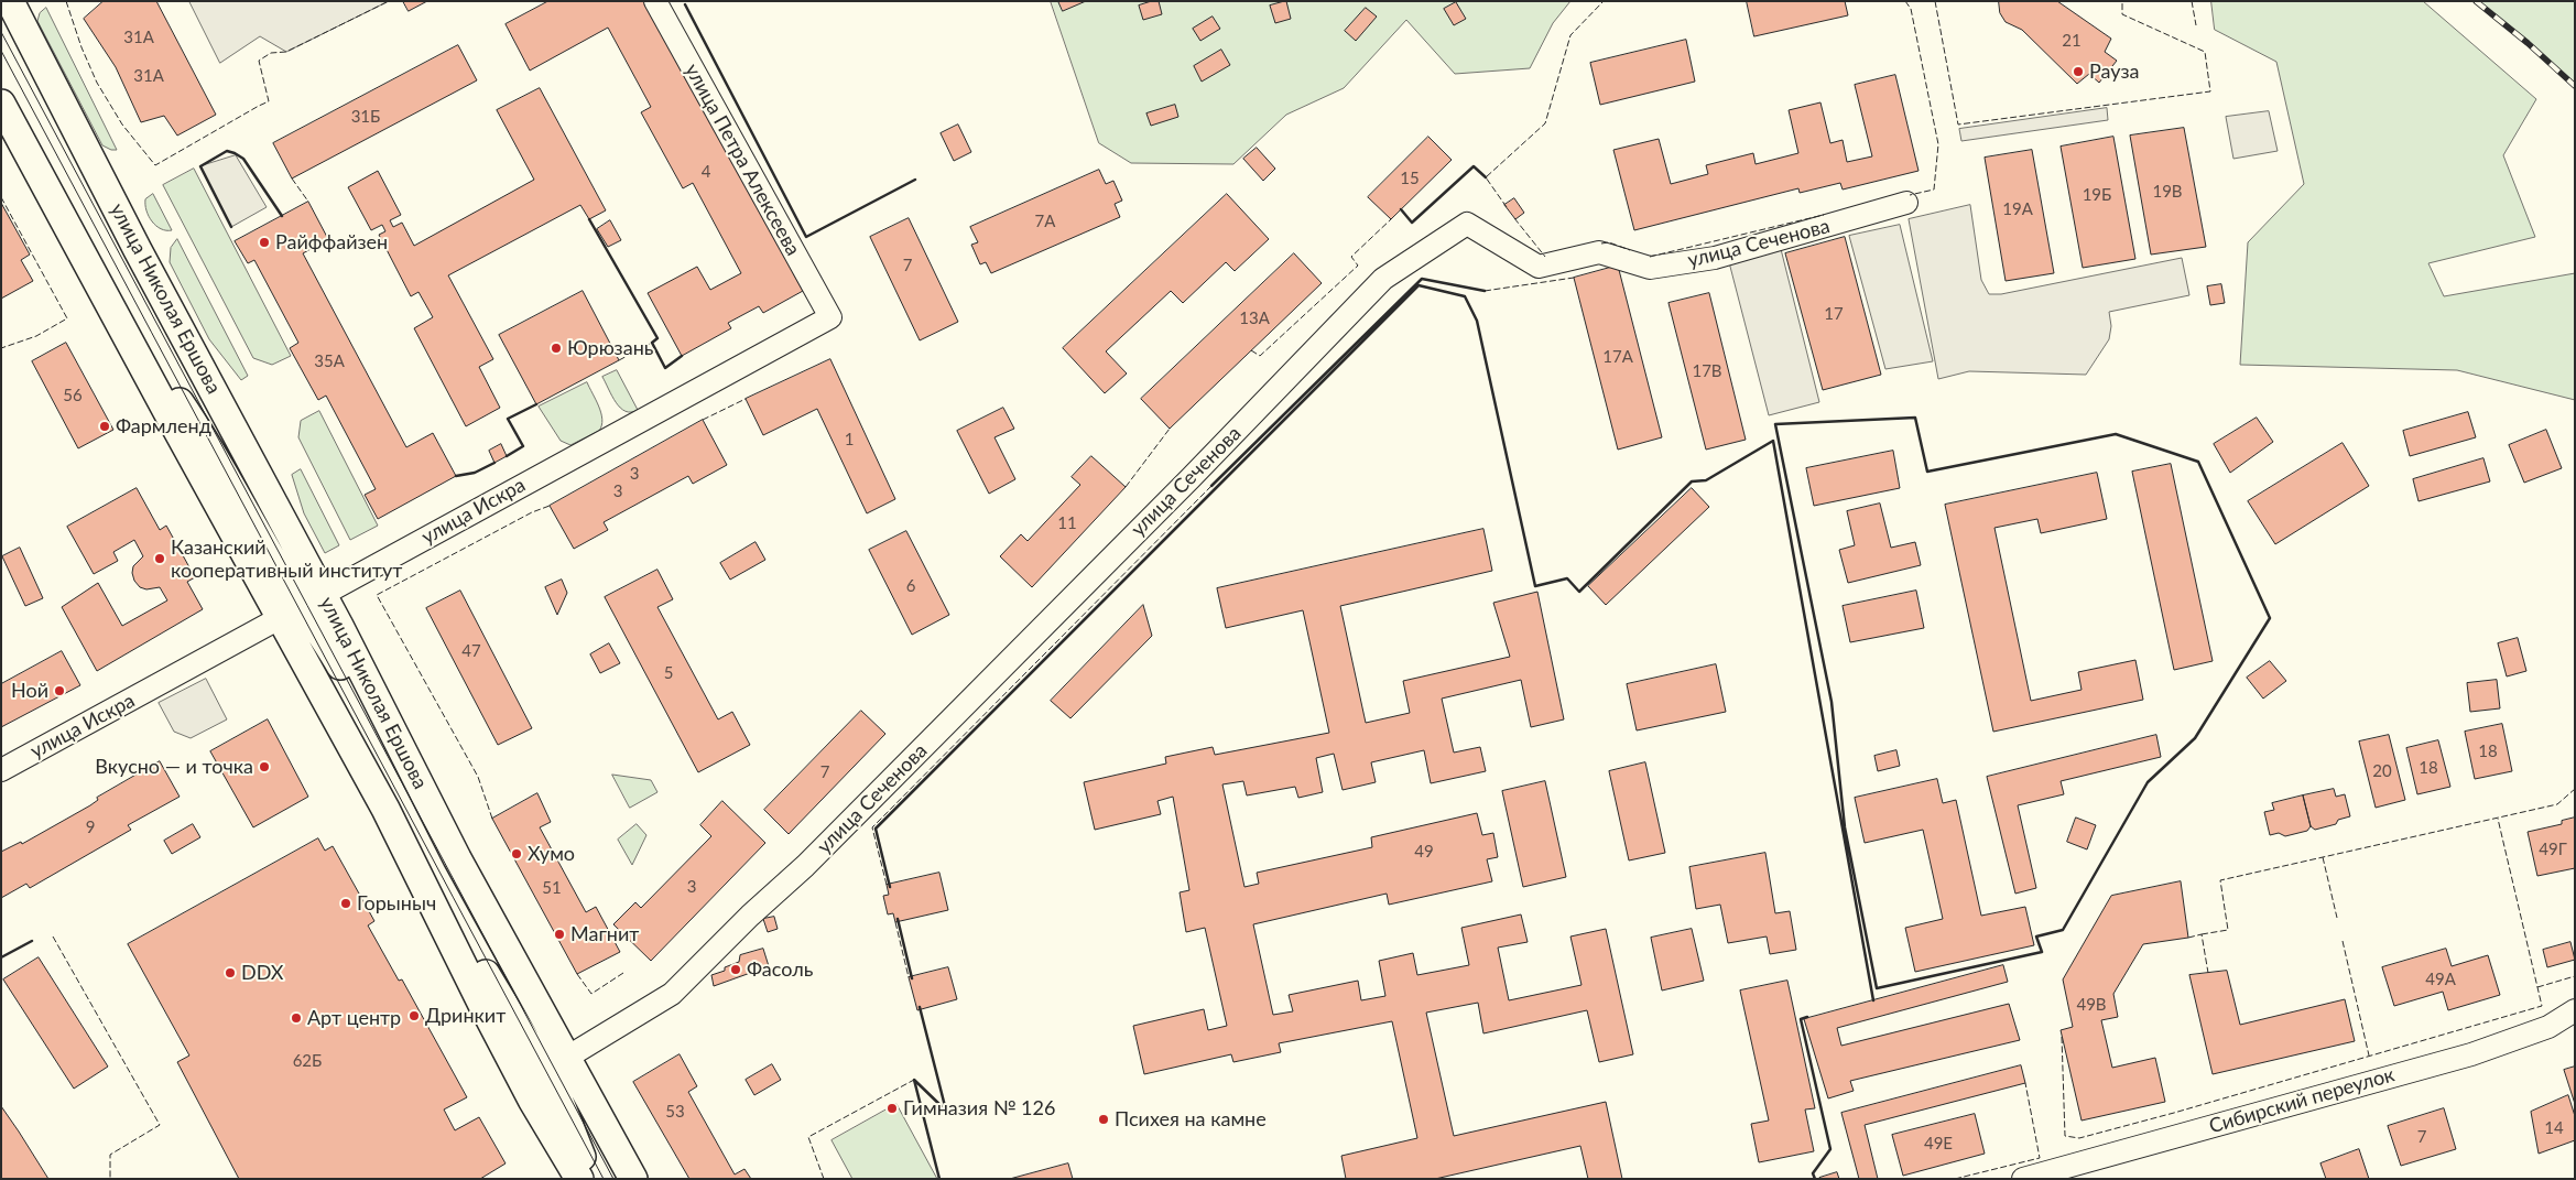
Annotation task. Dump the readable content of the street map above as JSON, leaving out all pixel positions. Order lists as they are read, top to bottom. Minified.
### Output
{"streets":{"main road":["улица Николая Ершова"],"street":["улица Петра Алексеева","улица Сеченова","улица Искра","Сибирский переулок"]},"crossings":[["улица Петра Алексеева","улица Искра"],["улица Сеченова","улица Николая Ершова"],["улица Николая Ершова","улица Искра"]],"places":["Рауза","Райффайзен","Юрюзань","Фармленд","Казанский кооперативный институт","Ной","Вкусно — и точка","Хумо","Горыныч","Магнит","Фасоль","DDX","Дринкит","Арт центр","Гимназия № 126","Психея на камне"],"house_numbers":["31А","21","31А","31Б","4","15","19В","19Б","19А","7А","7","17","13А","17А","35А","17В","56","1","3","3","11","6","47","5","18","18","20","7","9","49Г","49","3","51","49А","49В","62Б","53","14","7","49Е"]}
